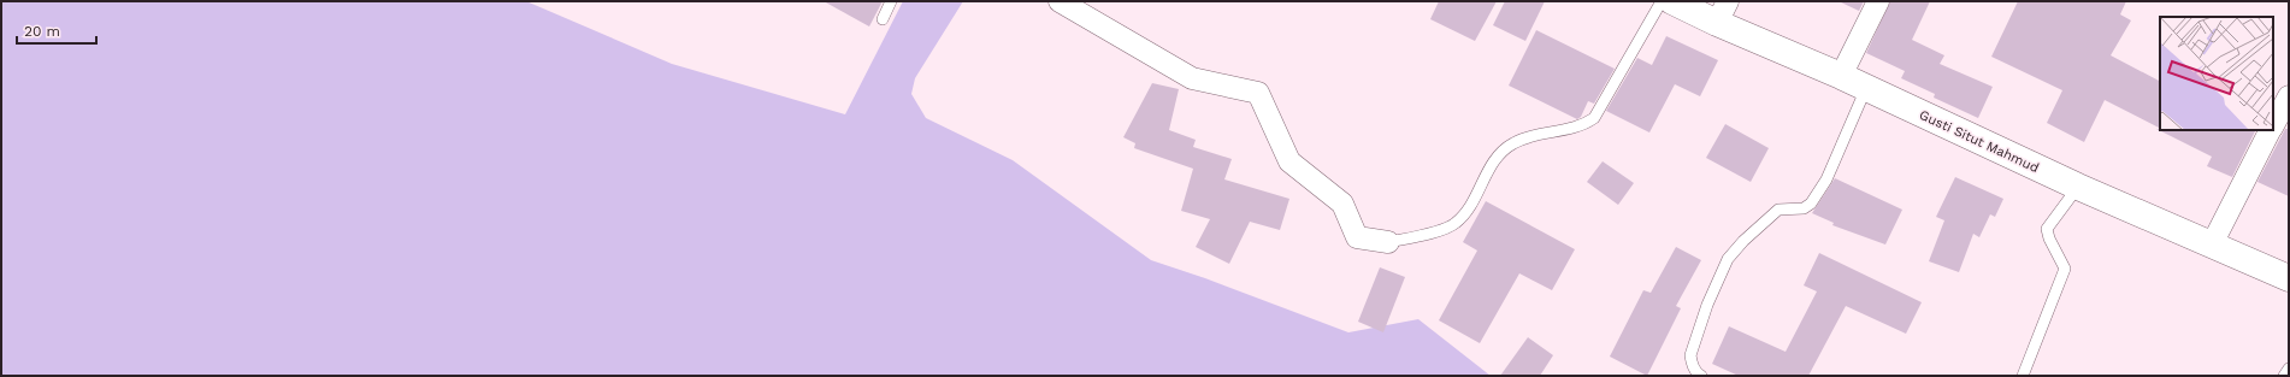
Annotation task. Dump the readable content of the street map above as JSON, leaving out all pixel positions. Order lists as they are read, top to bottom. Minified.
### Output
{"streets":{"highway":["Gusti Situt Mahmud"]},"scale_bar":"20 m"}
